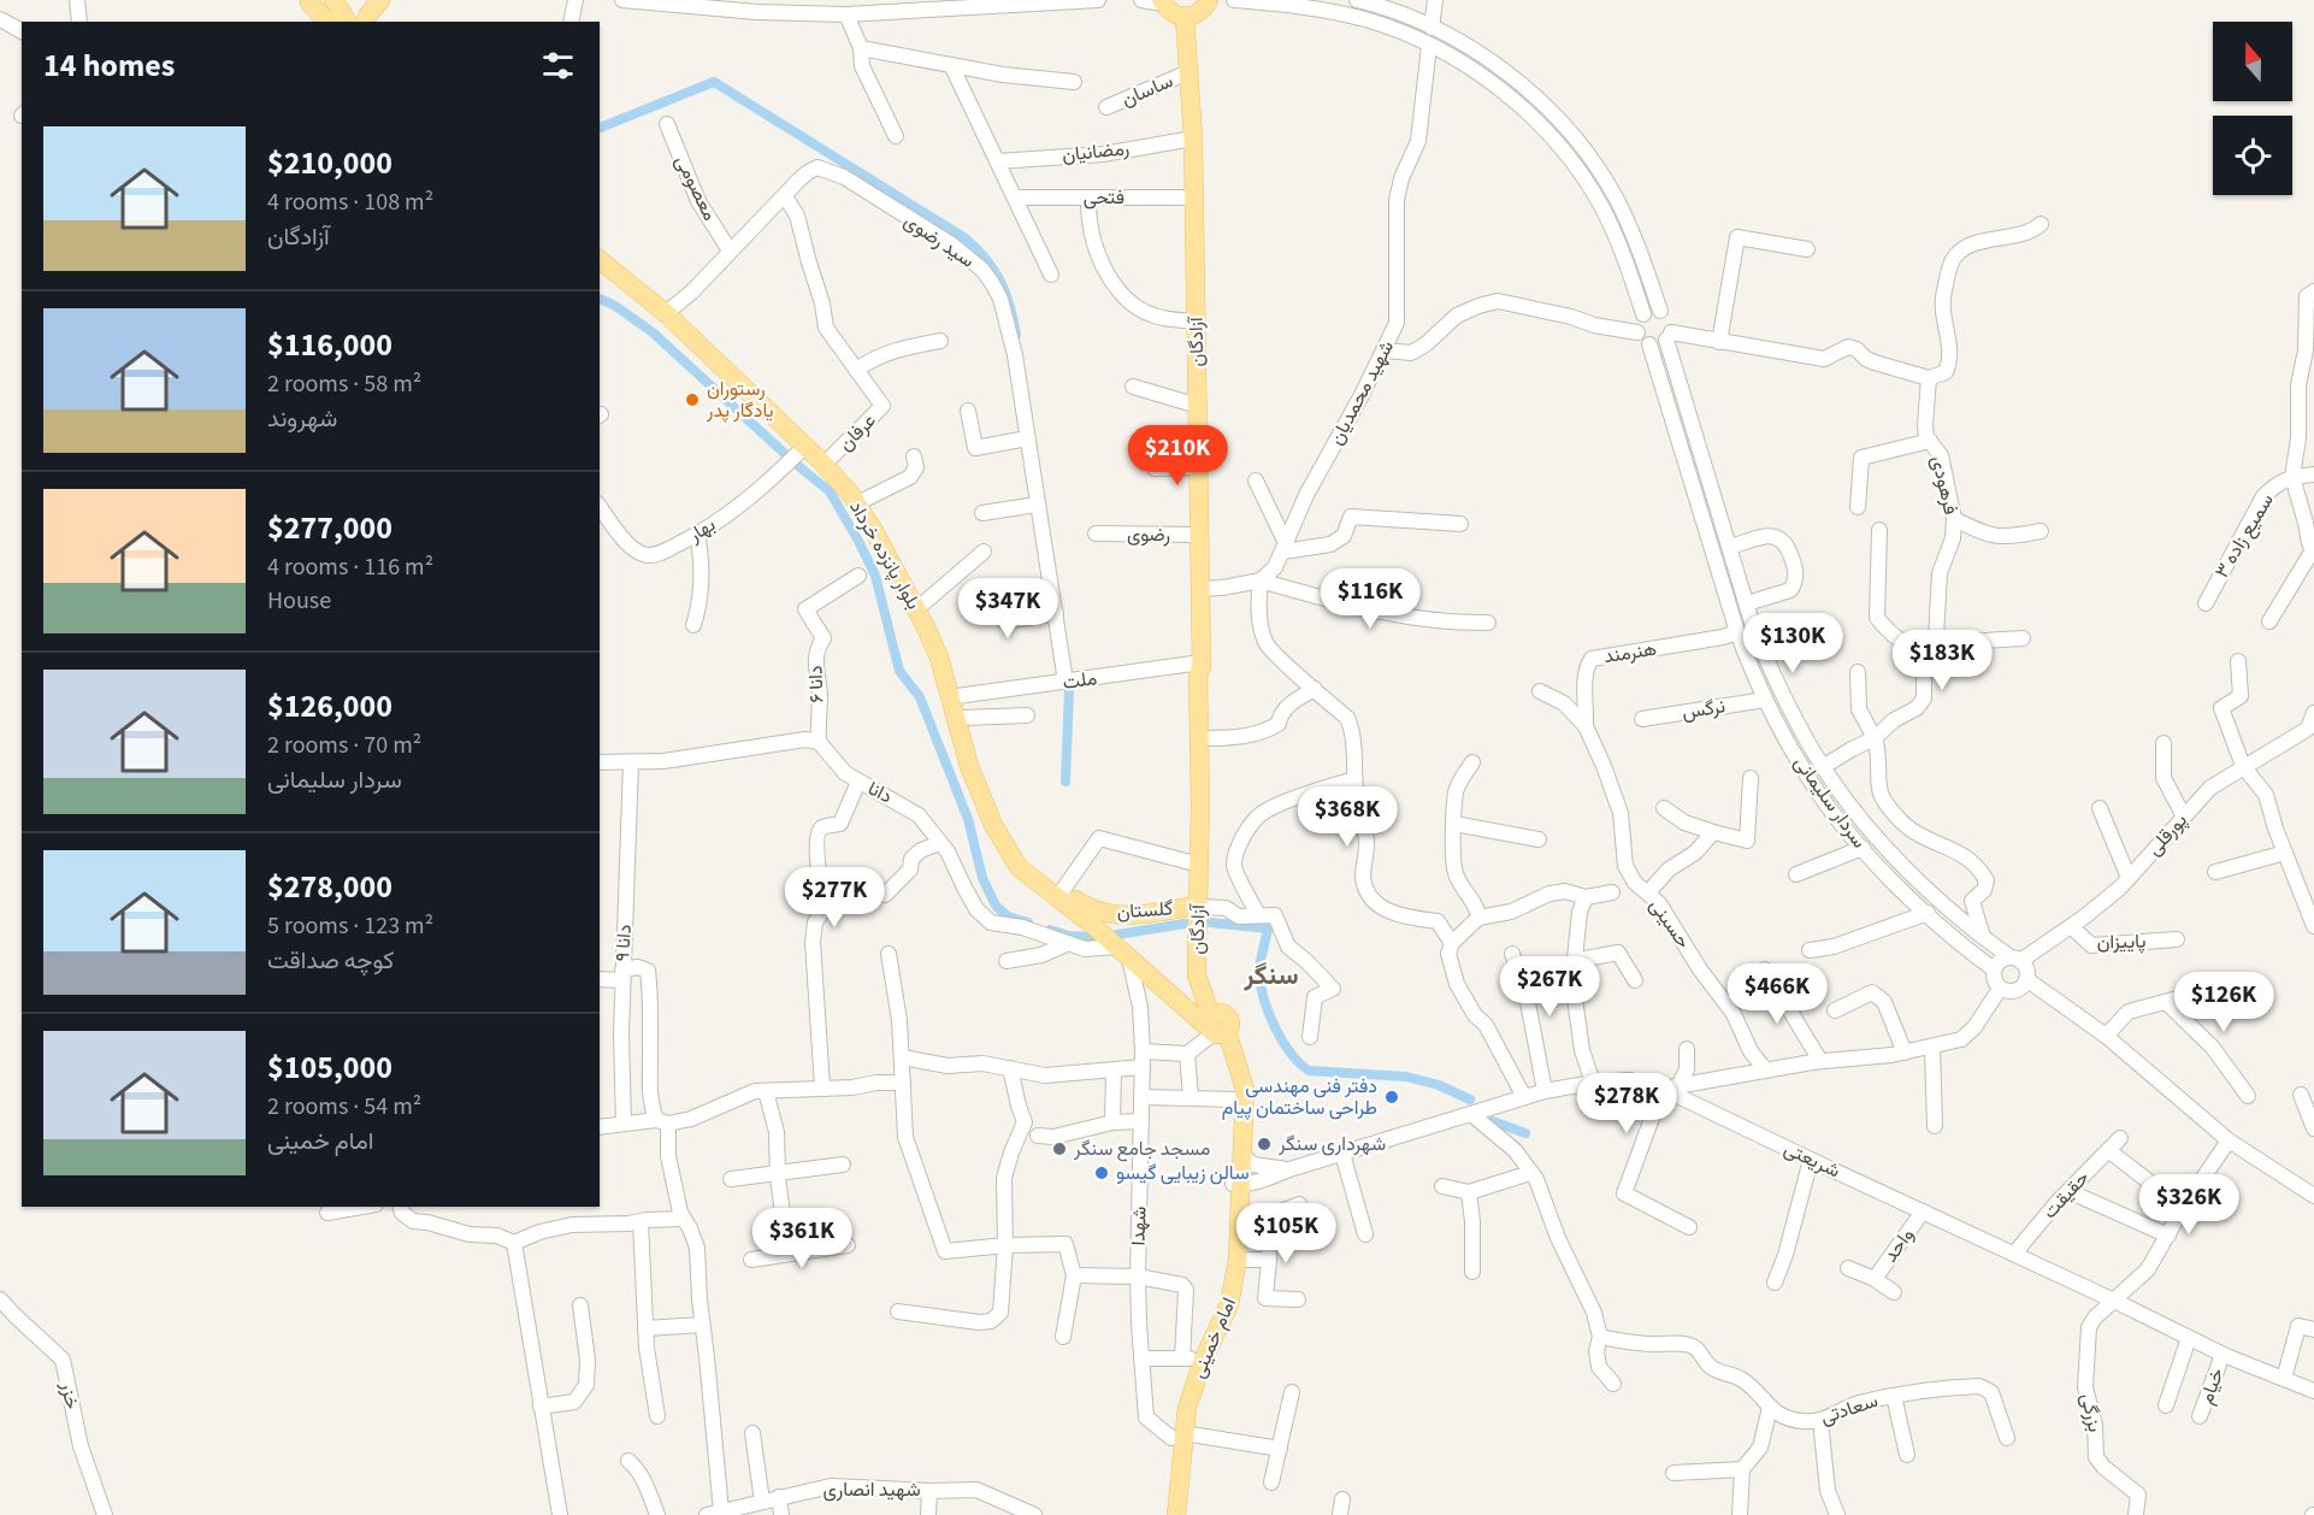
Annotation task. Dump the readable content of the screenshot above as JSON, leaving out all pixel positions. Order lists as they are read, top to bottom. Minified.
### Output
{"streets":{"main road":["آزادگان","بلوار پانزده خرداد","گلستان","امام خمینی"],"street":["ساسان","رمضانیان","معصومی","فتحی","سید رضوی","شهید محمدیان","عرفان","فرهودی","بهار","رضوی","سمیع زاده ۳","هنرمند","ملت","دانا ۶","نرگس","دانا","سردار سلیمانی","پورقلی","حسینی","پاییزان","دانا ۹","شریعتی","حقیقت","شهدا","واحد","خیام","خزر","سعادتی","بزرگی","شهید انصاری"]},"crossings":[["ساسان","آزادگان"],["رمضانیان","آزادگان"],["معصومی","سید رضوی"],["فتحی","آزادگان"],["سید رضوی","بلوار پانزده خرداد"],["سید رضوی","ملت"],["آزادگان","رضوی"],["آزادگان","بلوار پانزده خرداد"],["آزادگان","ملت"],["آزادگان","گلستان"],["آزادگان","امام خمینی"],["عرفان","بلوار پانزده خرداد"],["فرهودی","سردار سلیمانی"],["بهار","بلوار پانزده خرداد"],["بلوار پانزده خرداد","ملت"],["بلوار پانزده خرداد","دانا"],["بلوار پانزده خرداد","گلستان"],["بلوار پانزده خرداد","شهدا"],["بلوار پانزده خرداد","امام خمینی"],["هنرمند","سردار سلیمانی"],["هنرمند","حسینی"],["دانا ۶","دانا"],["نرگس","سردار سلیمانی"],["سردار سلیمانی","پورقلی"],["پورقلی","پاییزان"],["شریعتی","حقیقت"],["شریعتی","واحد"],["شریعتی","امام خمینی"],["شریعتی","خیام"],["شریعتی","بزرگی"],["شهدا","امام خمینی"]],"districts":["سنگر"],"places":["رستوران یادگار پدر","دفتر فنی مهندسی طراحی ساختمان پیام","شهرداری سنگر","مسجد جامع سنگر","سالن زیبایی گیسو"],"north":"top","page":{"heading":"14 homes","list":[{"name":"$210,000","note":"4 rooms · 108 m² · آزادگان"},{"name":"$116,000","note":"2 rooms · 58 m² · شهروند"},{"name":"$277,000","note":"4 rooms · 116 m² · House"},{"name":"$126,000","note":"2 rooms · 70 m² · سردار سلیمانی"},{"name":"$278,000","note":"5 rooms · 123 m² · کوچه صداقت"},{"name":"$105,000","note":"2 rooms · 54 m² · امام خمینی"}],"price":["$210K","$116K","$347K","$130K","$183K","$368K","$277K","$267K","$466K","$126K","$278K","$326K","$105K","$361K"]}}
